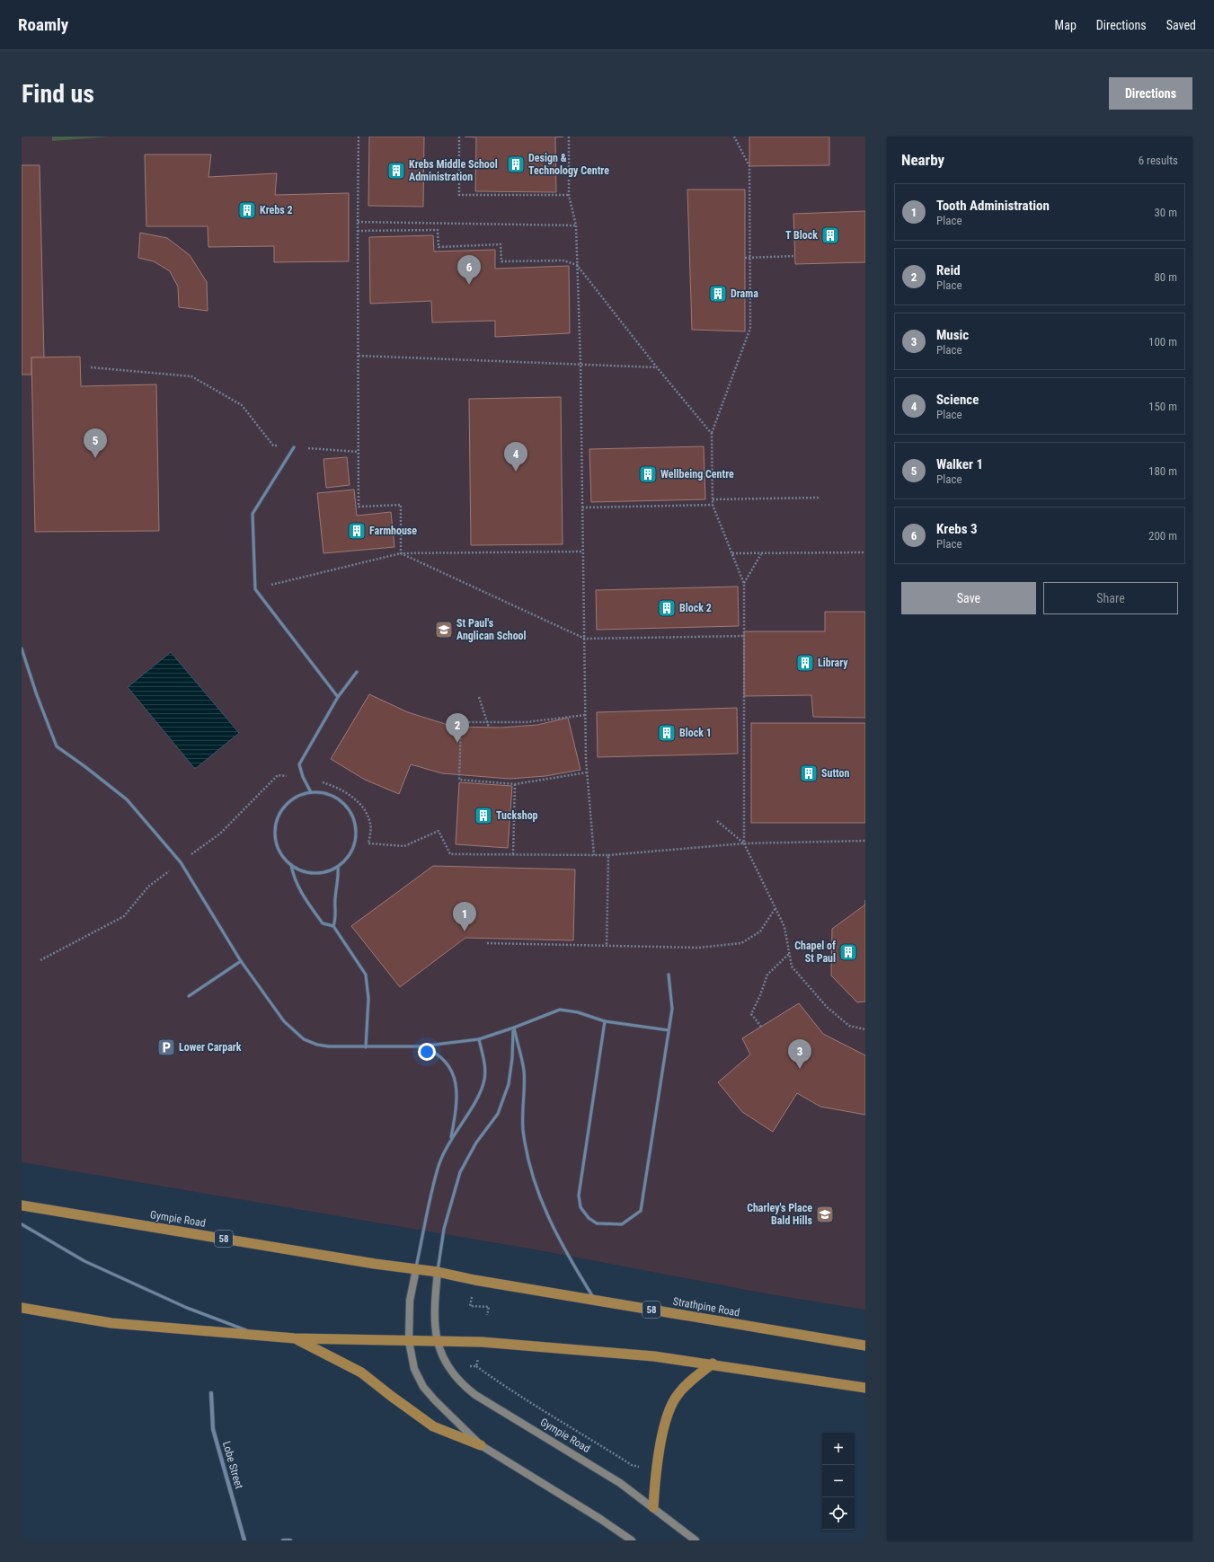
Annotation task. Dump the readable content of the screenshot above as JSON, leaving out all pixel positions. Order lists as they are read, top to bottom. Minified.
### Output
{"streets":{"highway":["Gympie Road","58","Strathpine Road"],"street":["Lobe Street"]},"crossings":[["Gympie Road","Strathpine Road"]],"places":{"building":["Design & Technology Centre","Krebs Middle School Administration","Krebs 2","T Block","Drama","Wellbeing Centre","Farmhouse","Block 2","Library","Block 1","Sutton","Tuckshop","Chapel of St Paul"],"school or university":["St Paul's Anglican School","Charley's Place Bald Hills"],"parking":["Lower Carpark"]},"page":{"header":"Roamly","nav":["Map","Directions","Saved"],"buttons":["Directions",["Save","Share"]],"title":"Find us","heading":["Nearby","6 results"],"list":[{"mark":"1","name":"Tooth Administration","note":"Place","value":"30 m"},{"mark":"2","name":"Reid","note":"Place","value":"80 m"},{"mark":"3","name":"Music","note":"Place","value":"100 m"},{"mark":"4","name":"Science","note":"Place","value":"150 m"},{"mark":"5","name":"Walker 1","note":"Place","value":"180 m"},{"mark":"6","name":"Krebs 3","note":"Place","value":"200 m"}],"pins":["6","5","4","2","1","3"],"map_buttons":["+","−"]}}
